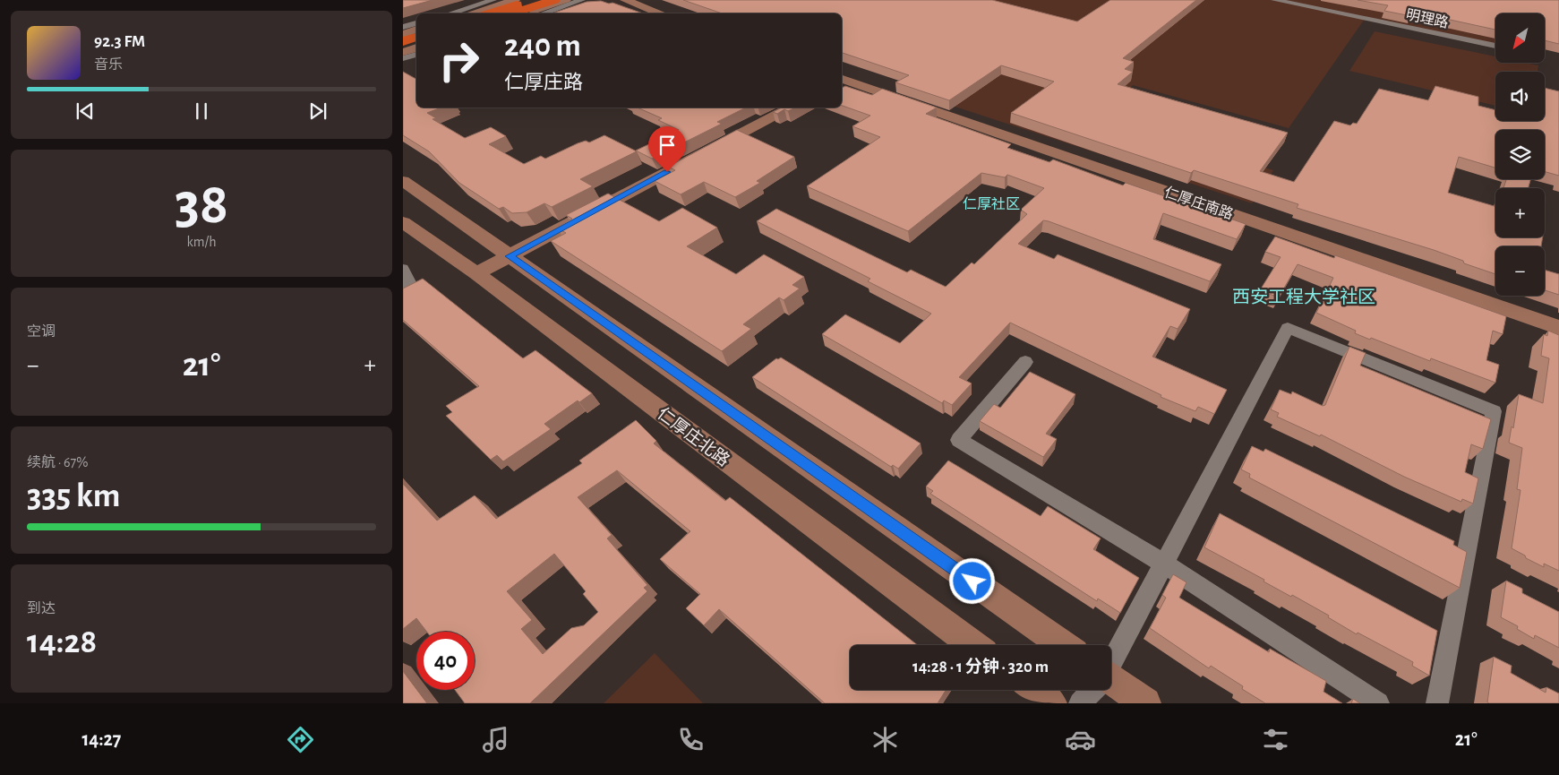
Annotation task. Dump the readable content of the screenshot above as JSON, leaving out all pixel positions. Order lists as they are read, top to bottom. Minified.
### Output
{"streets":{"street":["明理路","仁厚庄南路","仁厚庄北路"]},"districts":["仁厚社区","西安工程大学社区"],"north":"bottom left","page":{"map_buttons":["+","−"],"turn":["240 m","仁厚庄路"],"song":["92.3 FM","音乐"],"tile":[["38","km/h"],"空调",["续航 · 67%","335 km"],["到达","14:28"]],"heat":["−","21°","+"],"limit":"40","trip":"14:28 · 1 分钟 · 320 m","tabs":["14:27","21°"]}}
